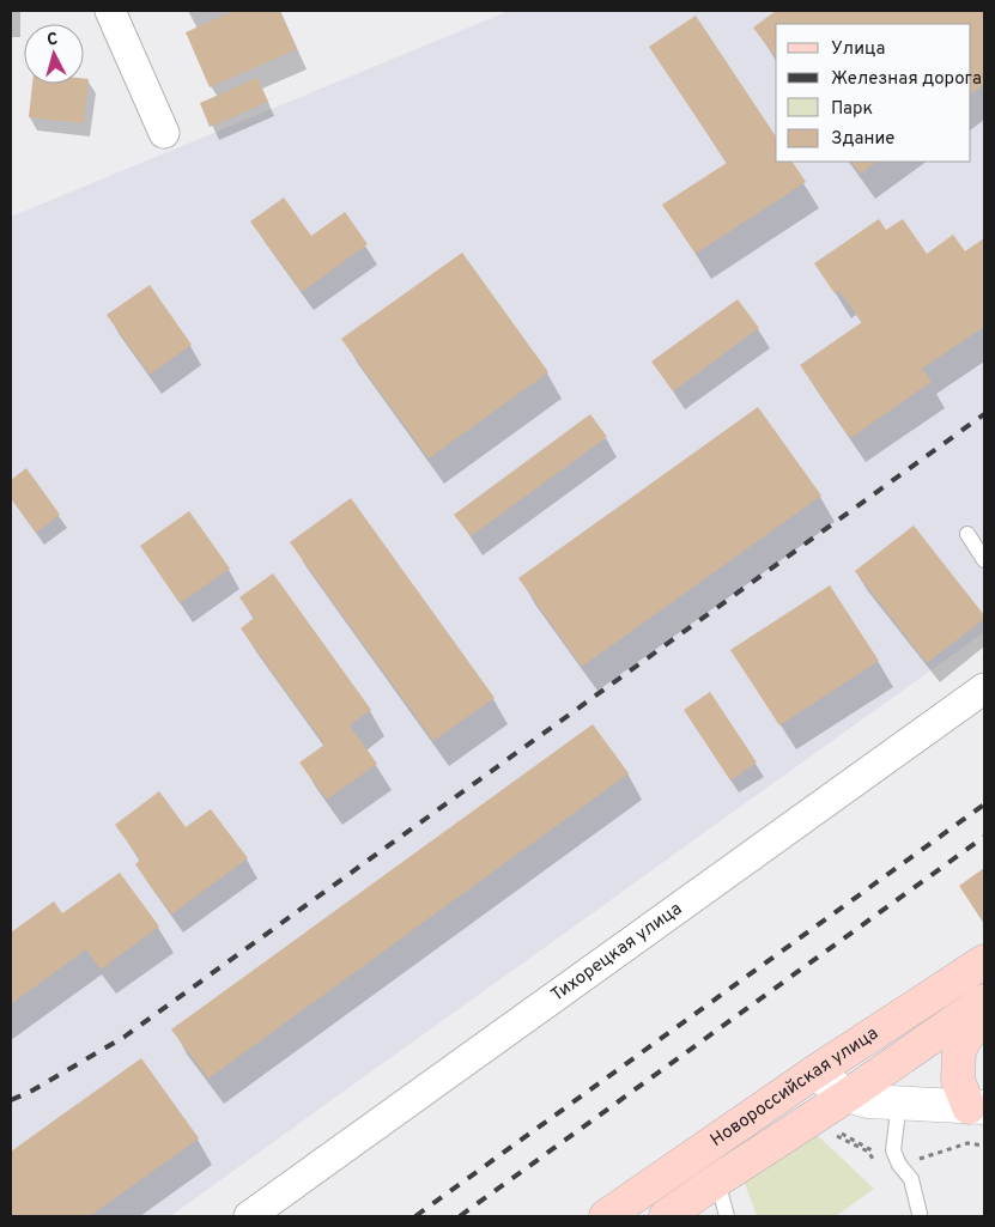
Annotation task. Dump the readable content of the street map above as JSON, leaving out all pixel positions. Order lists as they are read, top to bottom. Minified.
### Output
{"streets":{"main road":["Новороссийская улица"],"street":["Тихорецкая улица"]},"legend":["Улица","Железная дорога","Парк","Здание"],"north":"top"}
